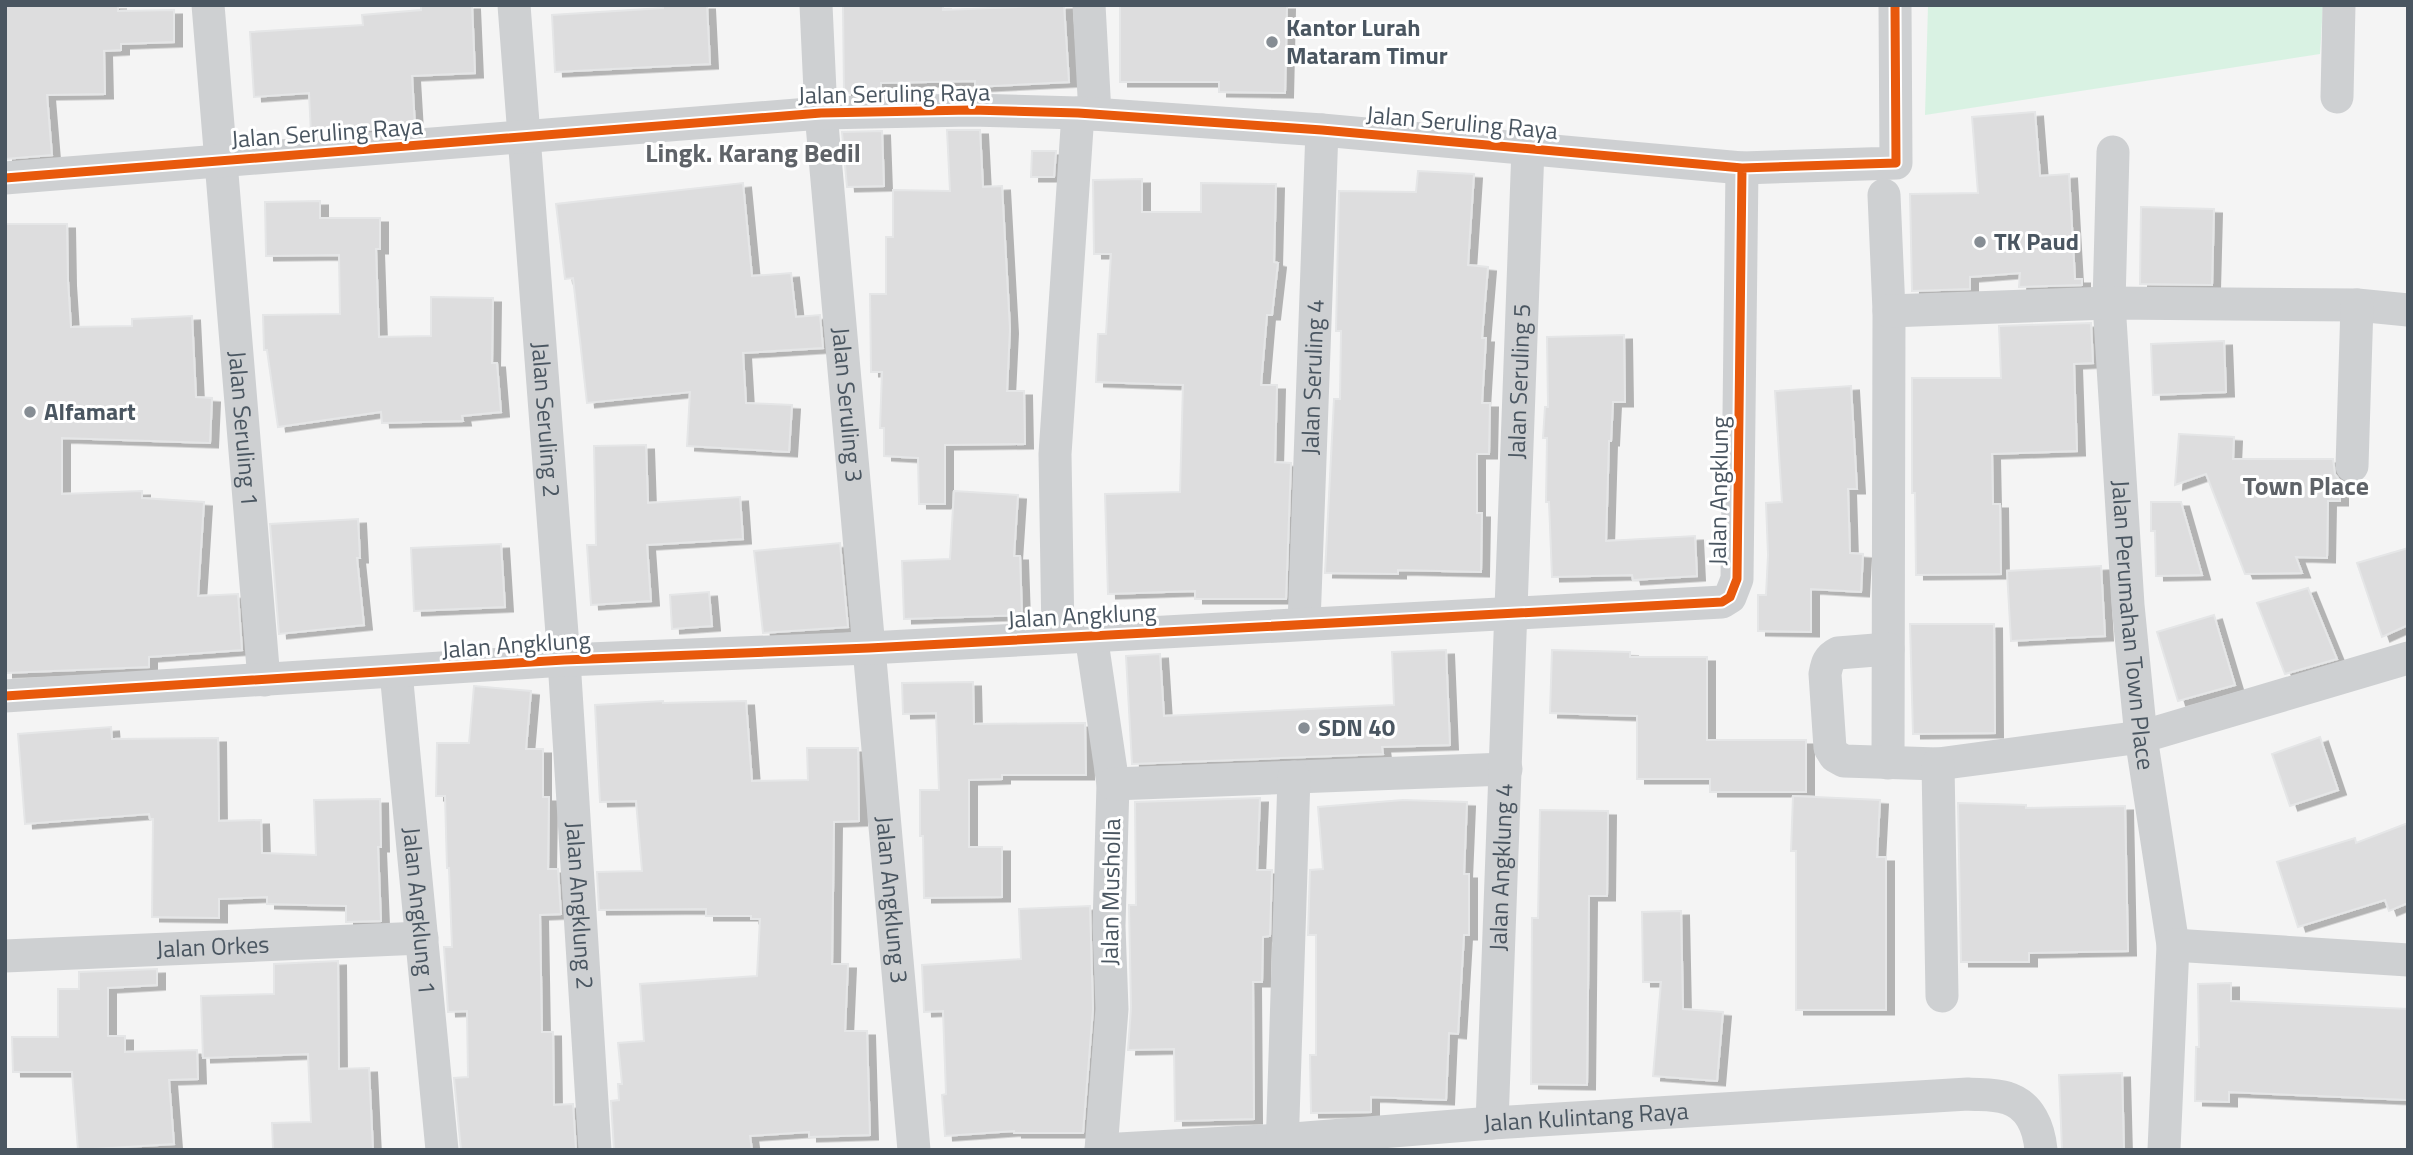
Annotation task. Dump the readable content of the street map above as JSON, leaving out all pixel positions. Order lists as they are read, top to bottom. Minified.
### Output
{"streets":{"street":["Jalan Seruling Raya","Jalan Seruling 4","Jalan Seruling 5","Jalan Seruling 3","Jalan Seruling 2","Jalan Seruling 1","Jalan Angklung","Jalan Perumahan Town Place","Jalan Angklung 4","Jalan Musholla","Jalan Angklung 3","Jalan Angklung 2","Jalan Angklung 1","Jalan Orkes","Jalan Kulintang Raya"]},"crossings":[["Jalan Seruling Raya","Jalan Seruling 4"],["Jalan Seruling Raya","Jalan Seruling 5"],["Jalan Seruling Raya","Jalan Seruling 3"],["Jalan Seruling Raya","Jalan Seruling 2"],["Jalan Seruling Raya","Jalan Seruling 1"],["Jalan Seruling Raya","Jalan Angklung"],["Jalan Seruling Raya","Jalan Musholla"],["Jalan Seruling 4","Jalan Angklung"],["Jalan Seruling 5","Jalan Angklung"],["Jalan Seruling 5","Jalan Angklung 4"],["Jalan Seruling 3","Jalan Angklung"],["Jalan Seruling 3","Jalan Angklung 3"],["Jalan Seruling 2","Jalan Angklung"],["Jalan Seruling 2","Jalan Angklung 2"],["Jalan Seruling 1","Jalan Angklung"],["Jalan Angklung","Jalan Angklung 4"],["Jalan Angklung","Jalan Musholla"],["Jalan Angklung","Jalan Angklung 3"],["Jalan Angklung","Jalan Angklung 2"],["Jalan Angklung","Jalan Angklung 1"],["Jalan Angklung 4","Jalan Kulintang Raya"],["Jalan Musholla","Jalan Kulintang Raya"],["Jalan Angklung 1","Jalan Orkes"]],"districts":["Lingk. Karang Bedil","Town Place"],"places":["Kantor Lurah Mataram Timur","TK Paud","Alfamart","SDN 40"]}
